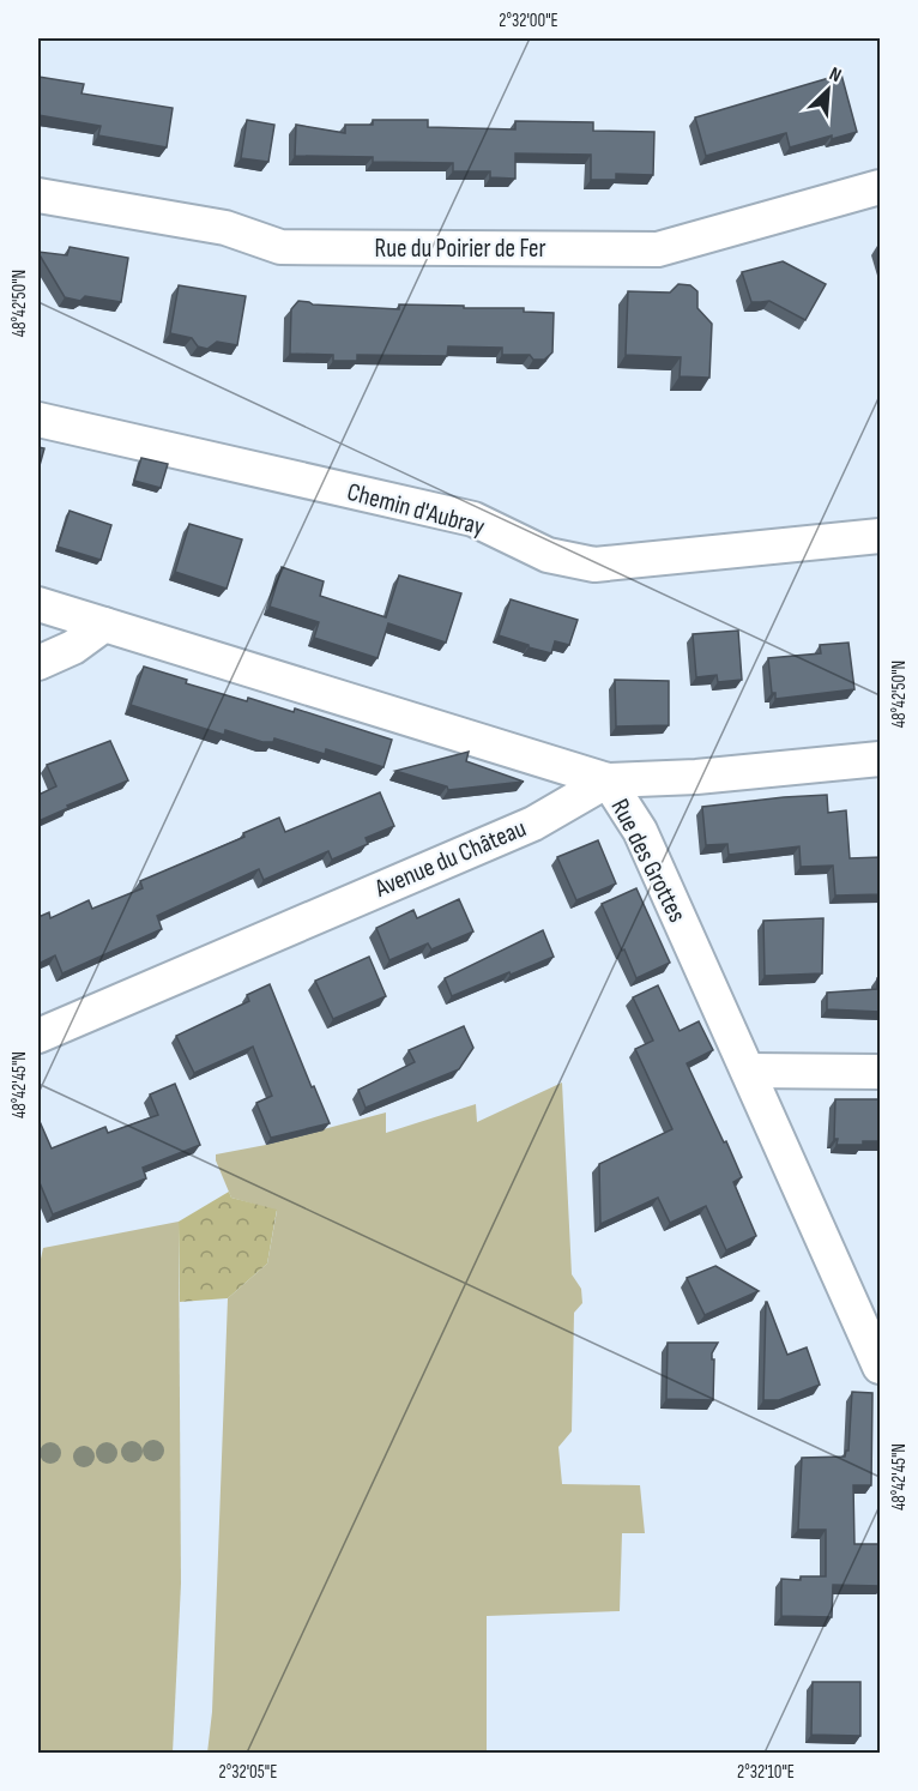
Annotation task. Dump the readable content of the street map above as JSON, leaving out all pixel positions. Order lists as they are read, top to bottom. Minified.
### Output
{"streets":{"street":["Rue du Poirier de Fer","Chemin d'Aubray","Avenue du Château","Rue des Grottes"]},"crossings":[["Avenue du Château","Rue des Grottes"]],"north":"top right","coordinates":["2°32'00\"E","48°42'50\"N","48°42'45\"N","2°32'05\"E","2°32'10\"E"]}
